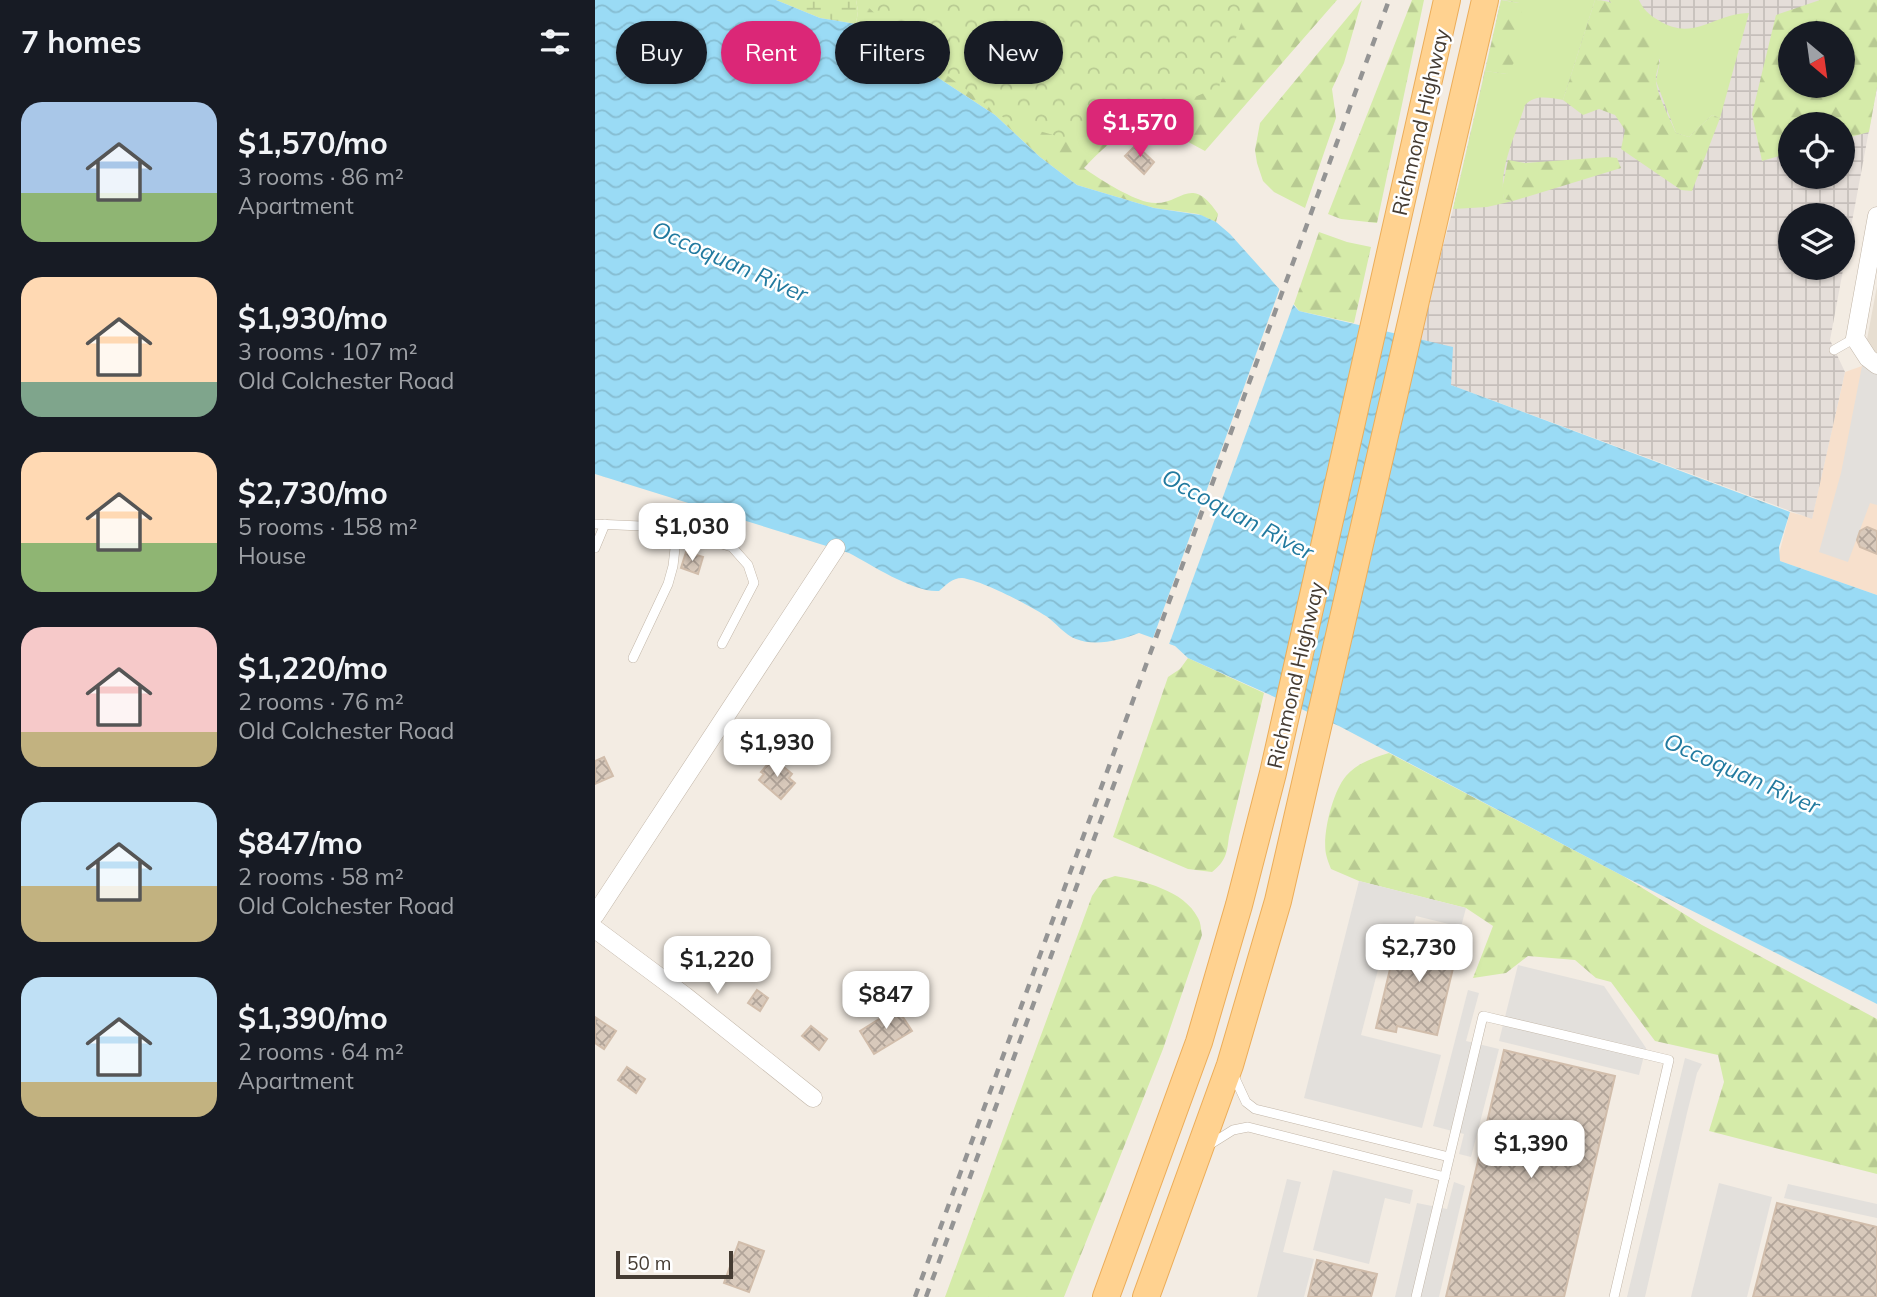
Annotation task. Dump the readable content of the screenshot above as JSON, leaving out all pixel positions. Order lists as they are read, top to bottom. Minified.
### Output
{"streets":{"main road":["Richmond Highway"]},"water":["Occoquan River"],"scale_bar":"50 m","north":"bottom right","page":{"heading":"7 homes","chip":["Buy","Rent","Filters","New"],"list":[{"name":"$1,570/mo","note":"3 rooms · 86 m² · Apartment"},{"name":"$1,930/mo","note":"3 rooms · 107 m² · Old Colchester Road"},{"name":"$2,730/mo","note":"5 rooms · 158 m² · House"},{"name":"$1,220/mo","note":"2 rooms · 76 m² · Old Colchester Road"},{"name":"$847/mo","note":"2 rooms · 58 m² · Old Colchester Road"},{"name":"$1,390/mo","note":"2 rooms · 64 m² · Apartment"}],"price":["$1,570","$1,030","$1,930","$2,730","$1,220","$847","$1,390"],"scale":"50 m"}}
